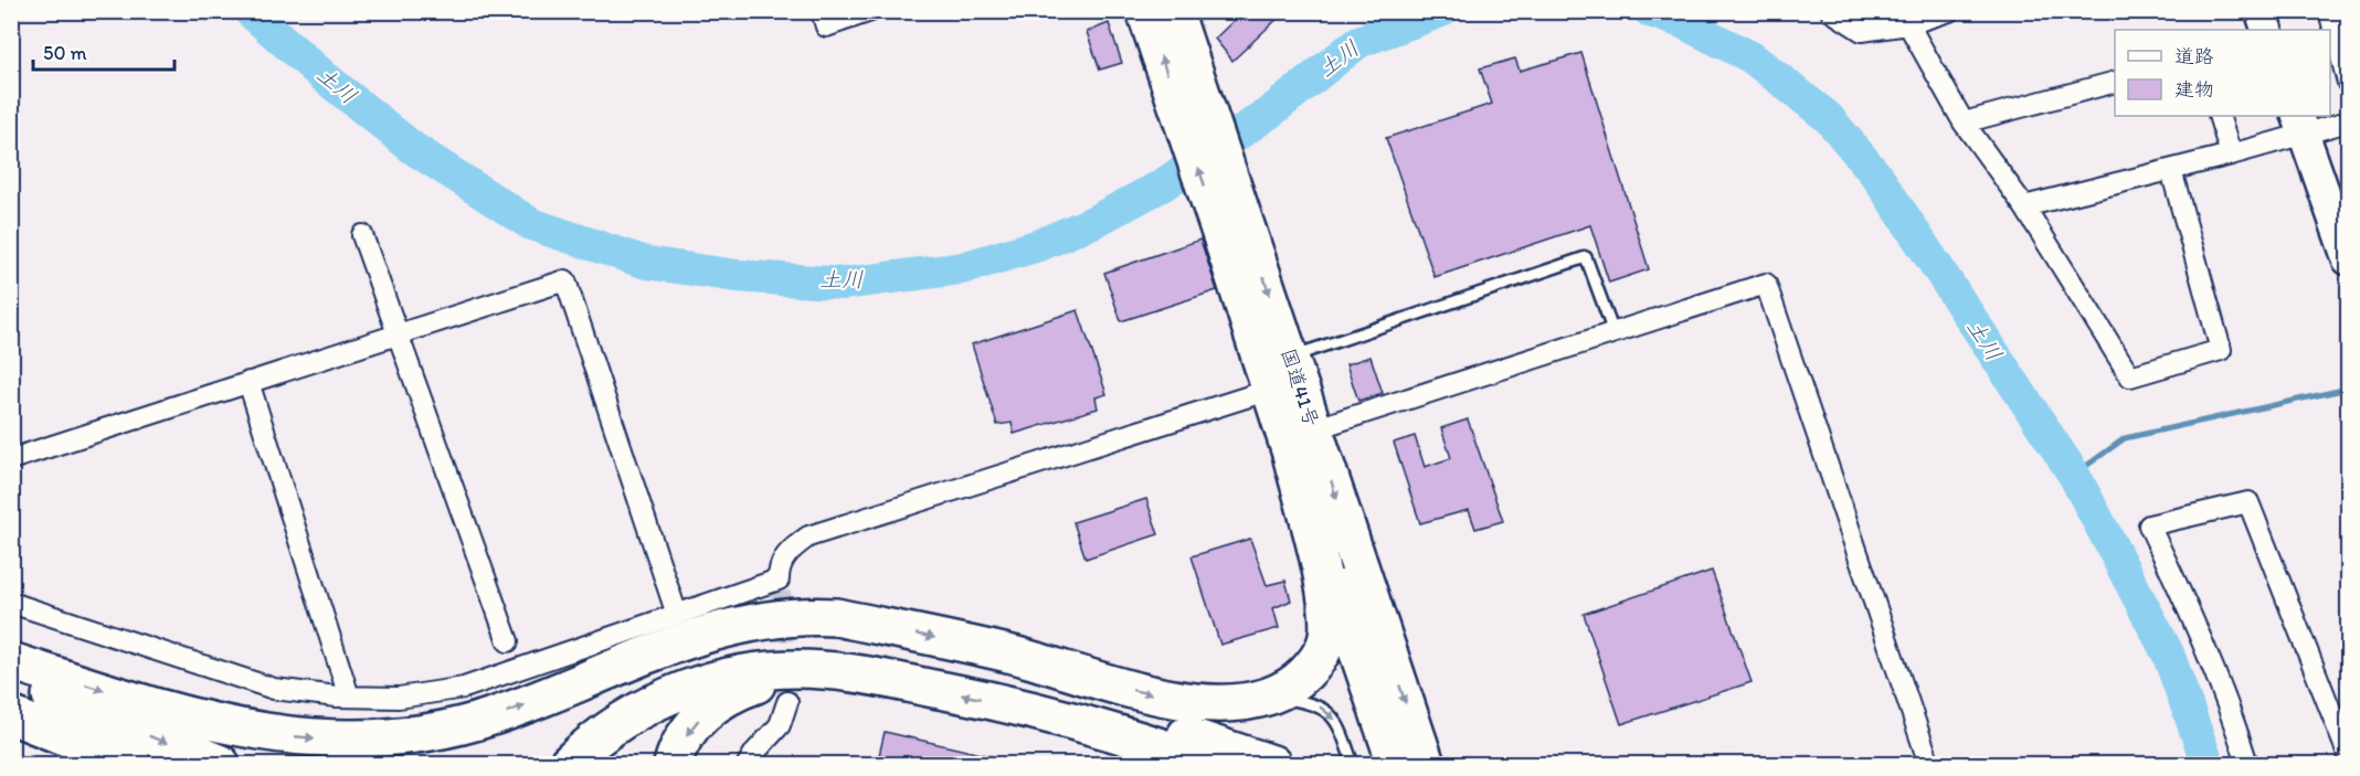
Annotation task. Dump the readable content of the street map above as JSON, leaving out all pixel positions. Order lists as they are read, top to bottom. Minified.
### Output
{"streets":{"highway":["国道41号"]},"water":["土川"],"legend":["道路","建物"],"scale_bar":"50 m"}
